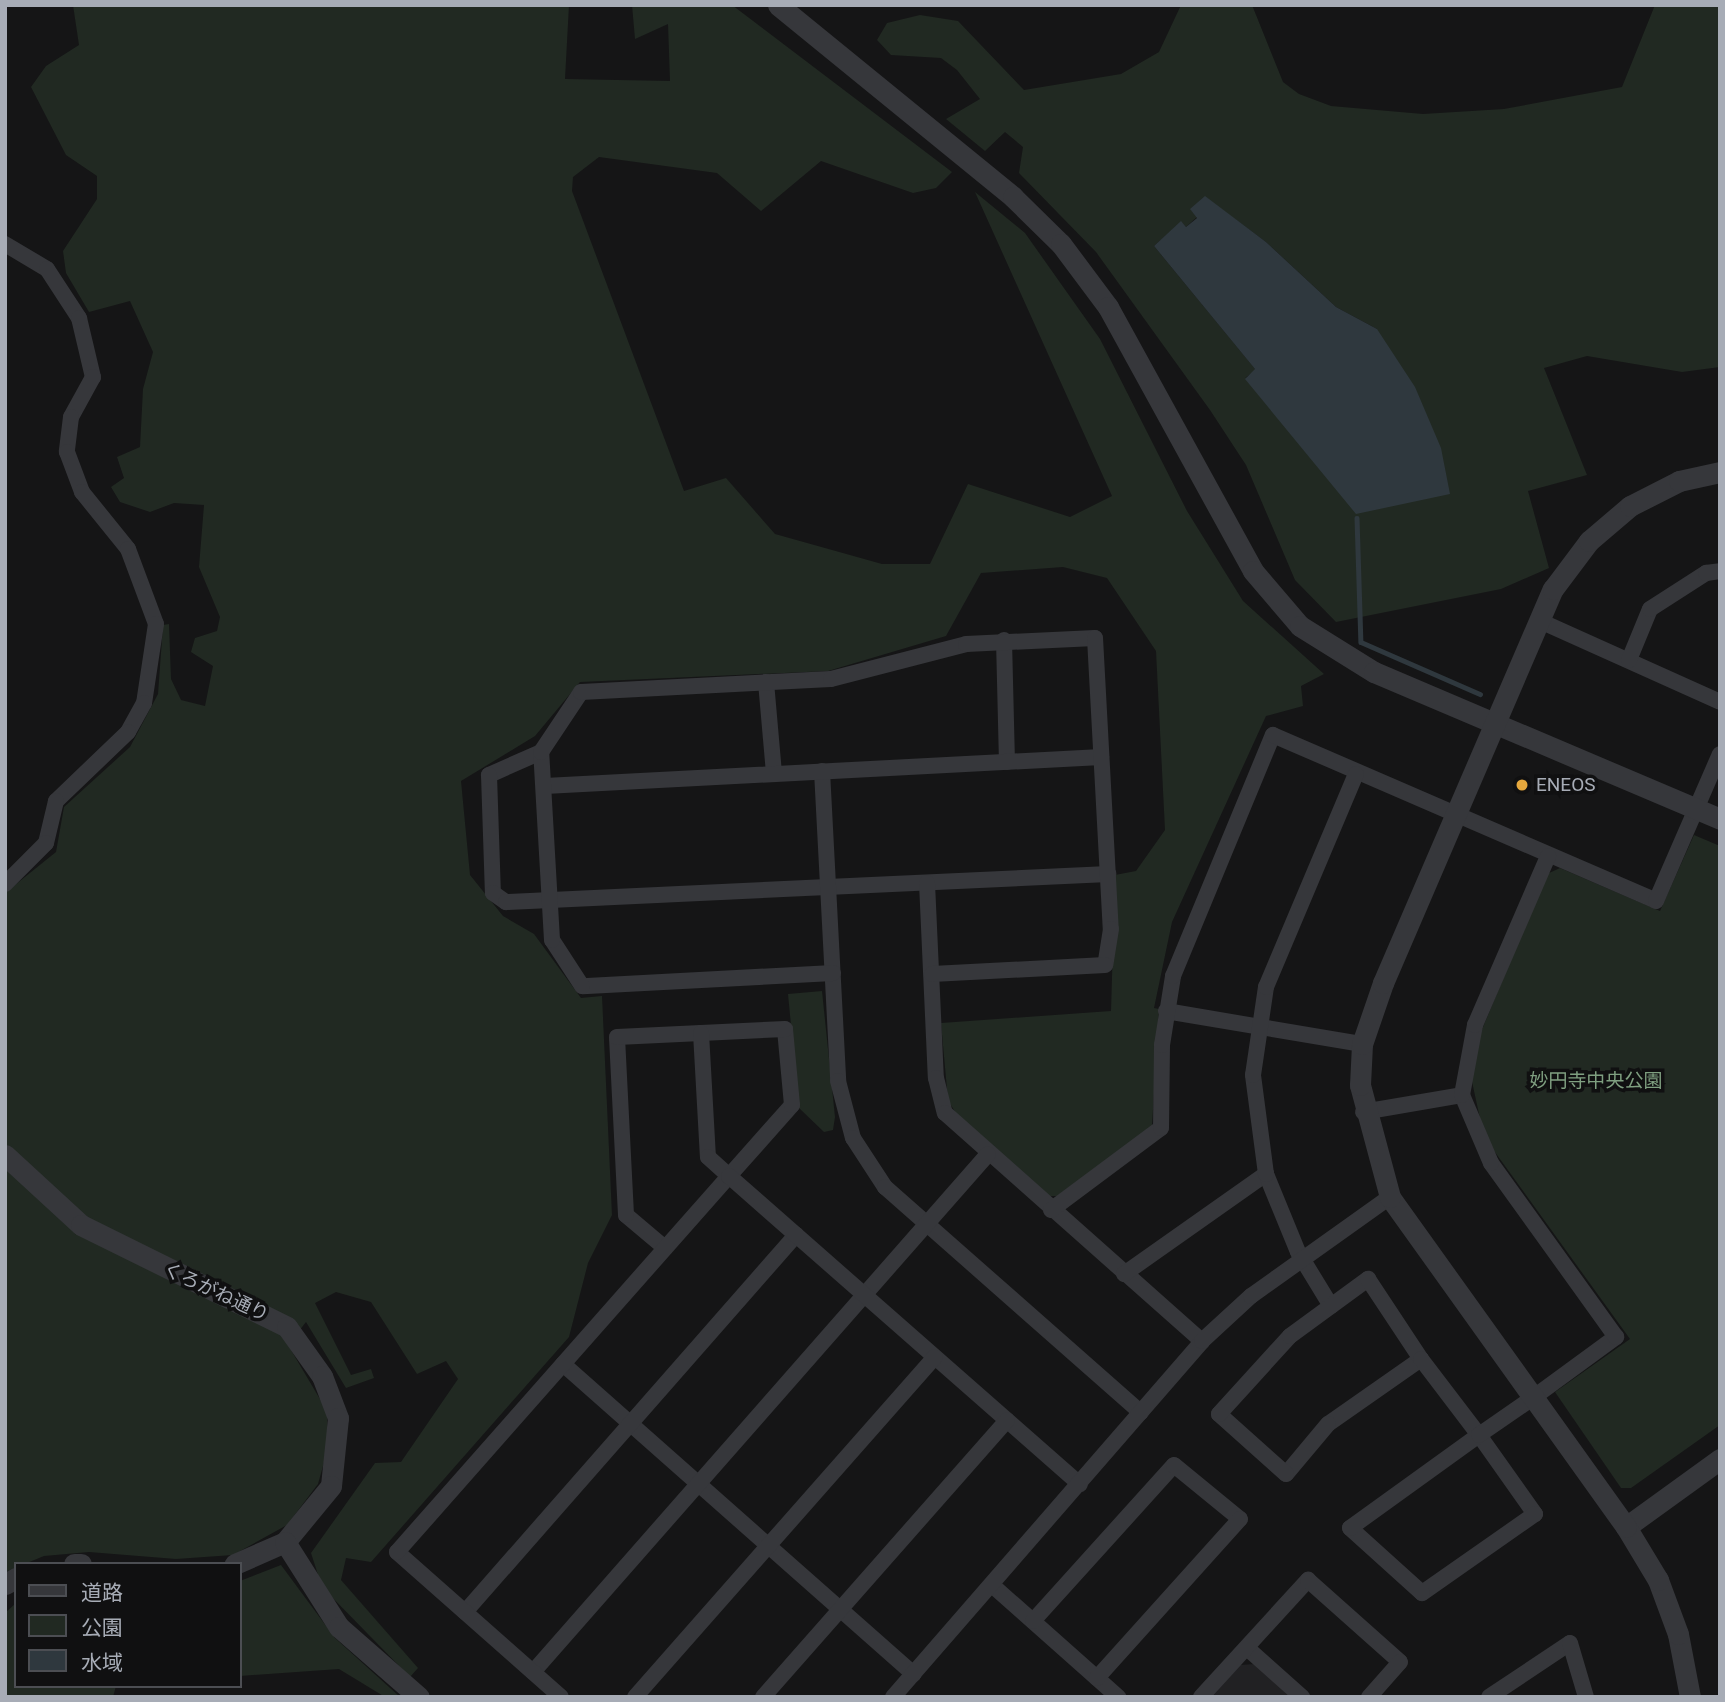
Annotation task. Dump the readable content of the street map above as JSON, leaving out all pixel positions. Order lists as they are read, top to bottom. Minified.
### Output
{"streets":{"street":["くろがね通り"]},"parks":["妙円寺中央公園"],"places":["ENEOS"],"legend":["道路","公園","水域"]}
